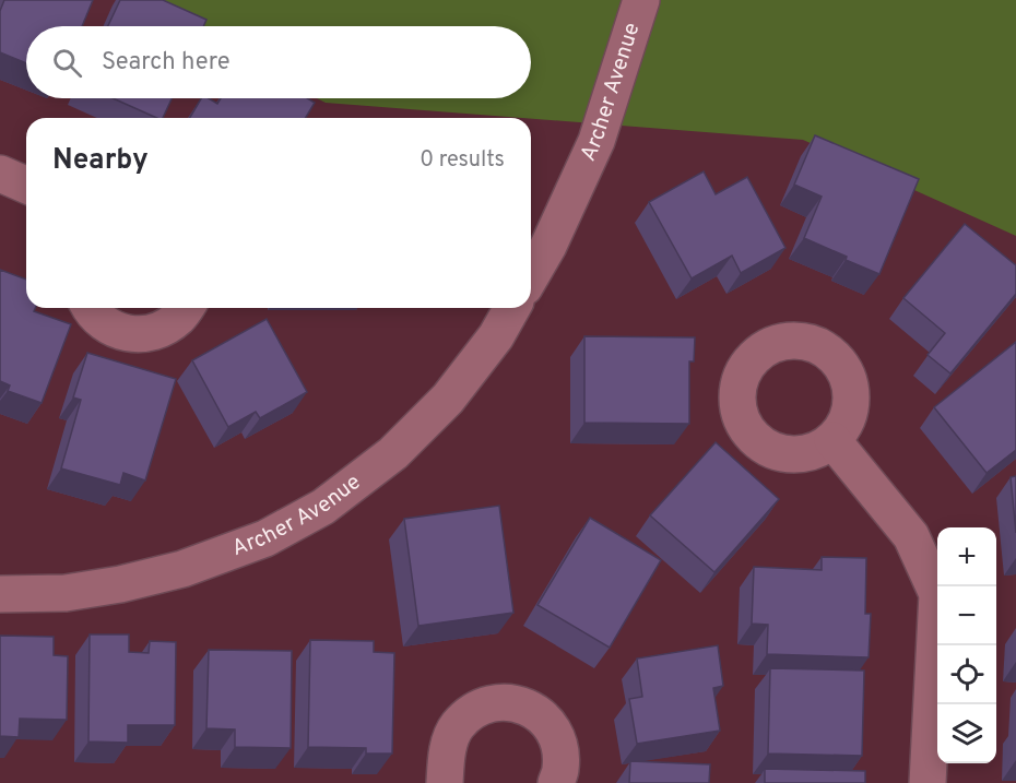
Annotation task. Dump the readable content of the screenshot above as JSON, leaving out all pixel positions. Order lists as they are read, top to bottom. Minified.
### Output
{"streets":{"street":["Archer Avenue"]},"page":{"search":"Search here","heading":["Nearby","0 results"],"map_buttons":["+","−"]}}
